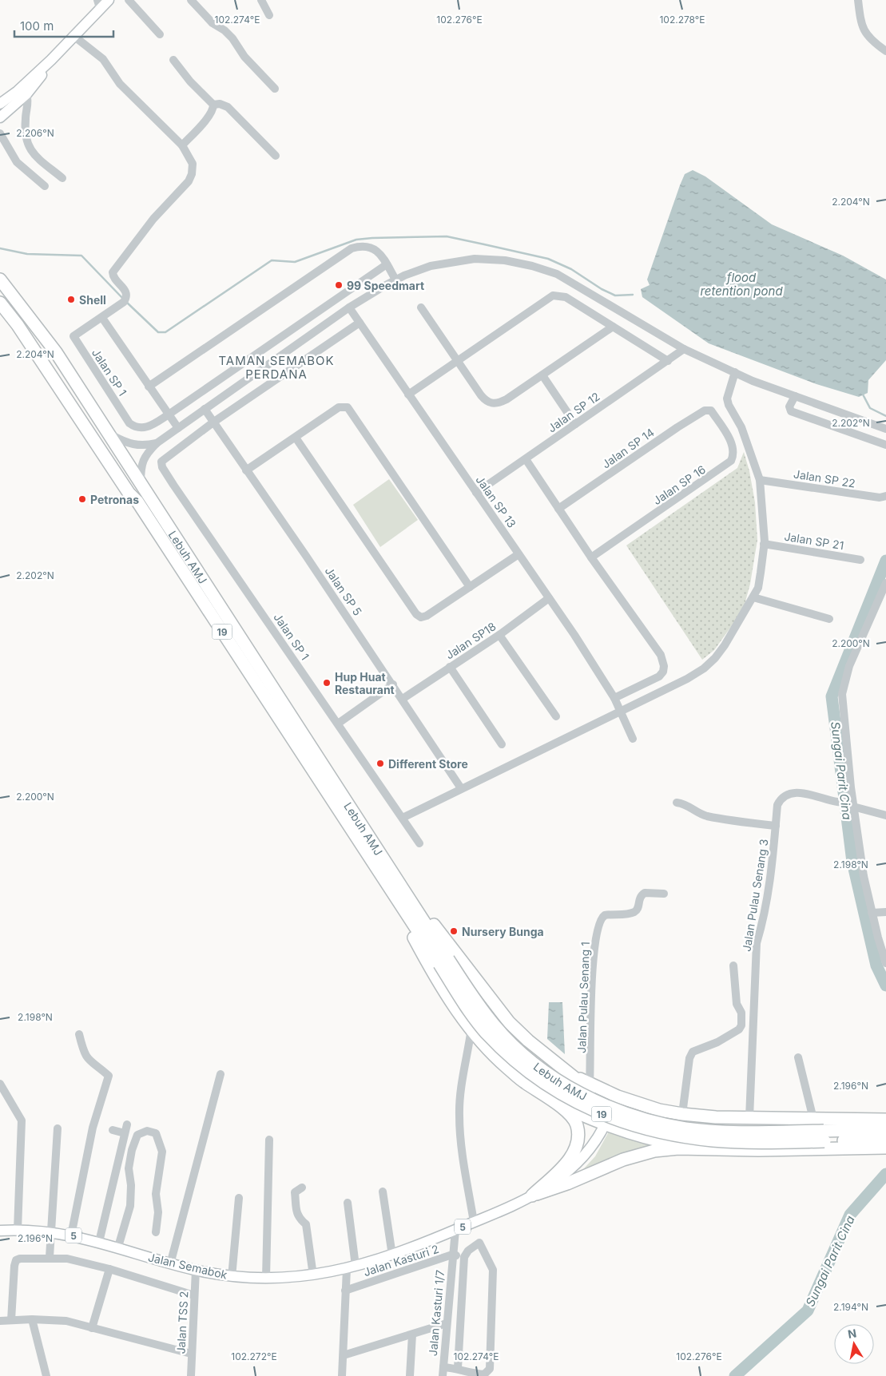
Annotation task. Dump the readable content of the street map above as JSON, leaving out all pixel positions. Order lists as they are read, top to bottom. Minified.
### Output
{"streets":{"highway":["Lebuh AMJ","19"],"main road":["5","Jalan Semabok"],"street":["Jalan SP 1","Jalan SP 12","Jalan SP 14","Jalan SP 22","Jalan SP 16","Jalan SP 13","Jalan SP 21","Jalan SP 5","Jalan SP18","Jalan Pulau Senang 3","Jalan Pulau Senang 1","Jalan Kasturi 2","Jalan Kasturi 1/7","Jalan TSS 2"]},"crossings":[["Jalan SP 1","Jalan SP 5"],["Jalan SP 12","Jalan SP 13"],["Jalan SP 14","Jalan SP 16"],["Jalan SP 13","Jalan SP18"],["Jalan SP 5","Jalan SP18"],["Jalan Kasturi 2","Jalan Kasturi 1/7"],["Jalan Semabok","Jalan Kasturi 1/7"],["Jalan Semabok","Jalan TSS 2"]],"districts":["TAMAN SEMABOK PERDANA"],"water":["flood retention pond","Sungai Parit Cina"],"places":["99 Speedmart","Shell","Petronas","Hup Huat Restaurant","Different Store","Nursery Bunga"],"scale_bar":"100 m","north":"top","coordinates":["102.274°E","102.276°E","102.278°E","2.206°N","2.204°N","2.202°N","2.200°N","2.198°N","2.196°N","2.194°N","102.272°E"]}
